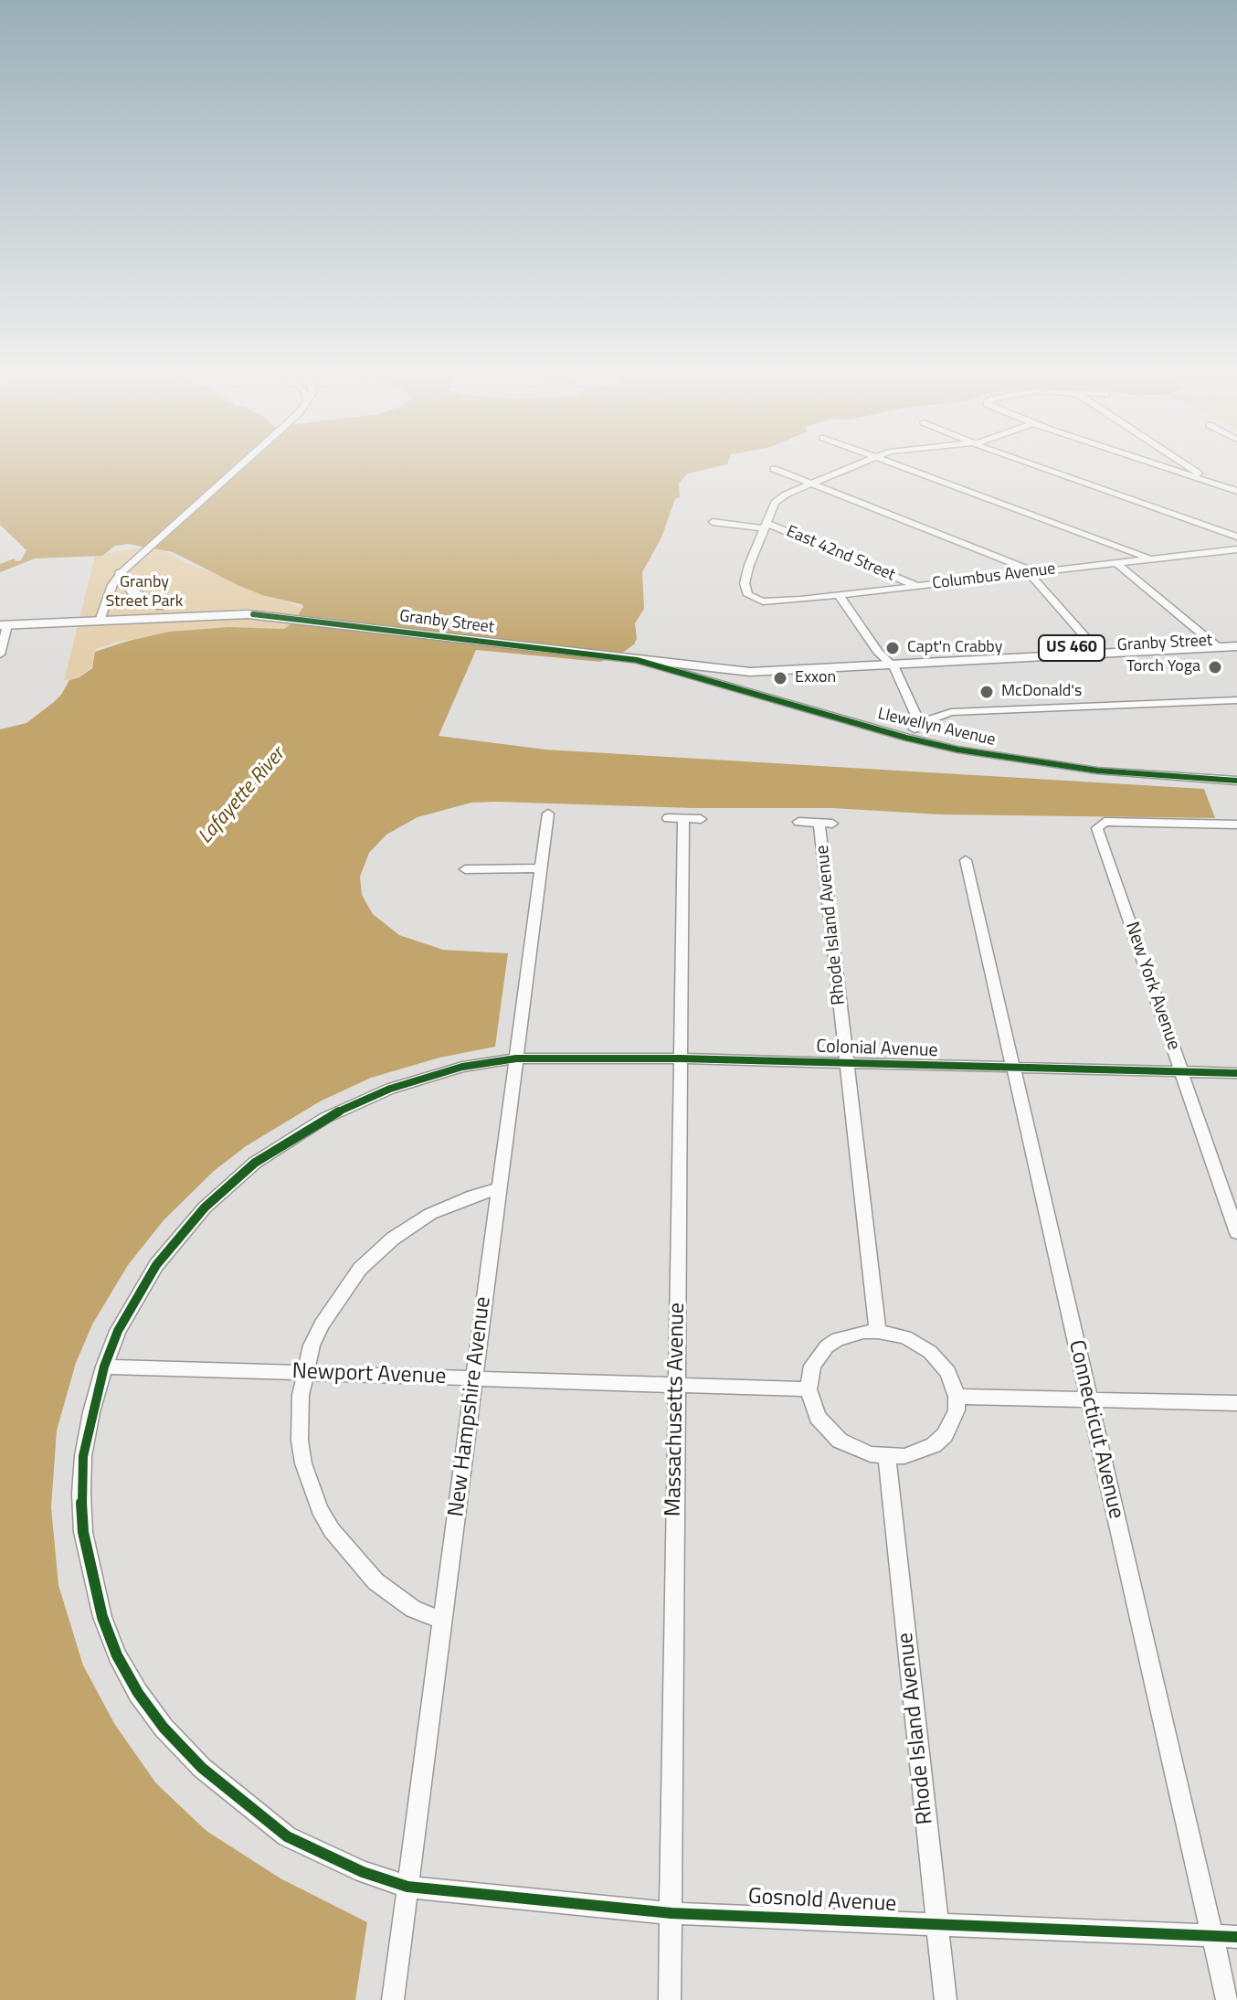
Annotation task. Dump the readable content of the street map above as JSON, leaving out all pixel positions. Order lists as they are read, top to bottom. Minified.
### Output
{"streets":{"main road":["Granby Street","US 460"],"street":["East 42nd Street","Columbus Avenue","Llewellyn Avenue","Rhode Island Avenue","New York Avenue","Colonial Avenue","Newport Avenue","New Hampshire Avenue","Massachusetts Avenue","Connecticut Avenue","Gosnold Avenue"]},"crossings":[["East 42nd Street","Columbus Avenue"],["Granby Street","Llewellyn Avenue"],["Rhode Island Avenue","Colonial Avenue"],["Rhode Island Avenue","Newport Avenue"],["Rhode Island Avenue","Gosnold Avenue"],["New York Avenue","Colonial Avenue"],["Colonial Avenue","Newport Avenue"],["Colonial Avenue","New Hampshire Avenue"],["Colonial Avenue","Massachusetts Avenue"],["Colonial Avenue","Connecticut Avenue"],["Colonial Avenue","Gosnold Avenue"],["Newport Avenue","New Hampshire Avenue"],["Newport Avenue","Massachusetts Avenue"],["Newport Avenue","Gosnold Avenue"],["New Hampshire Avenue","Gosnold Avenue"],["Massachusetts Avenue","Gosnold Avenue"],["Connecticut Avenue","Gosnold Avenue"]],"water":["Lafayette River"],"parks":["Granby Street Park"],"places":["Capt'n Crabby","Torch Yoga","Exxon","McDonald's"]}
